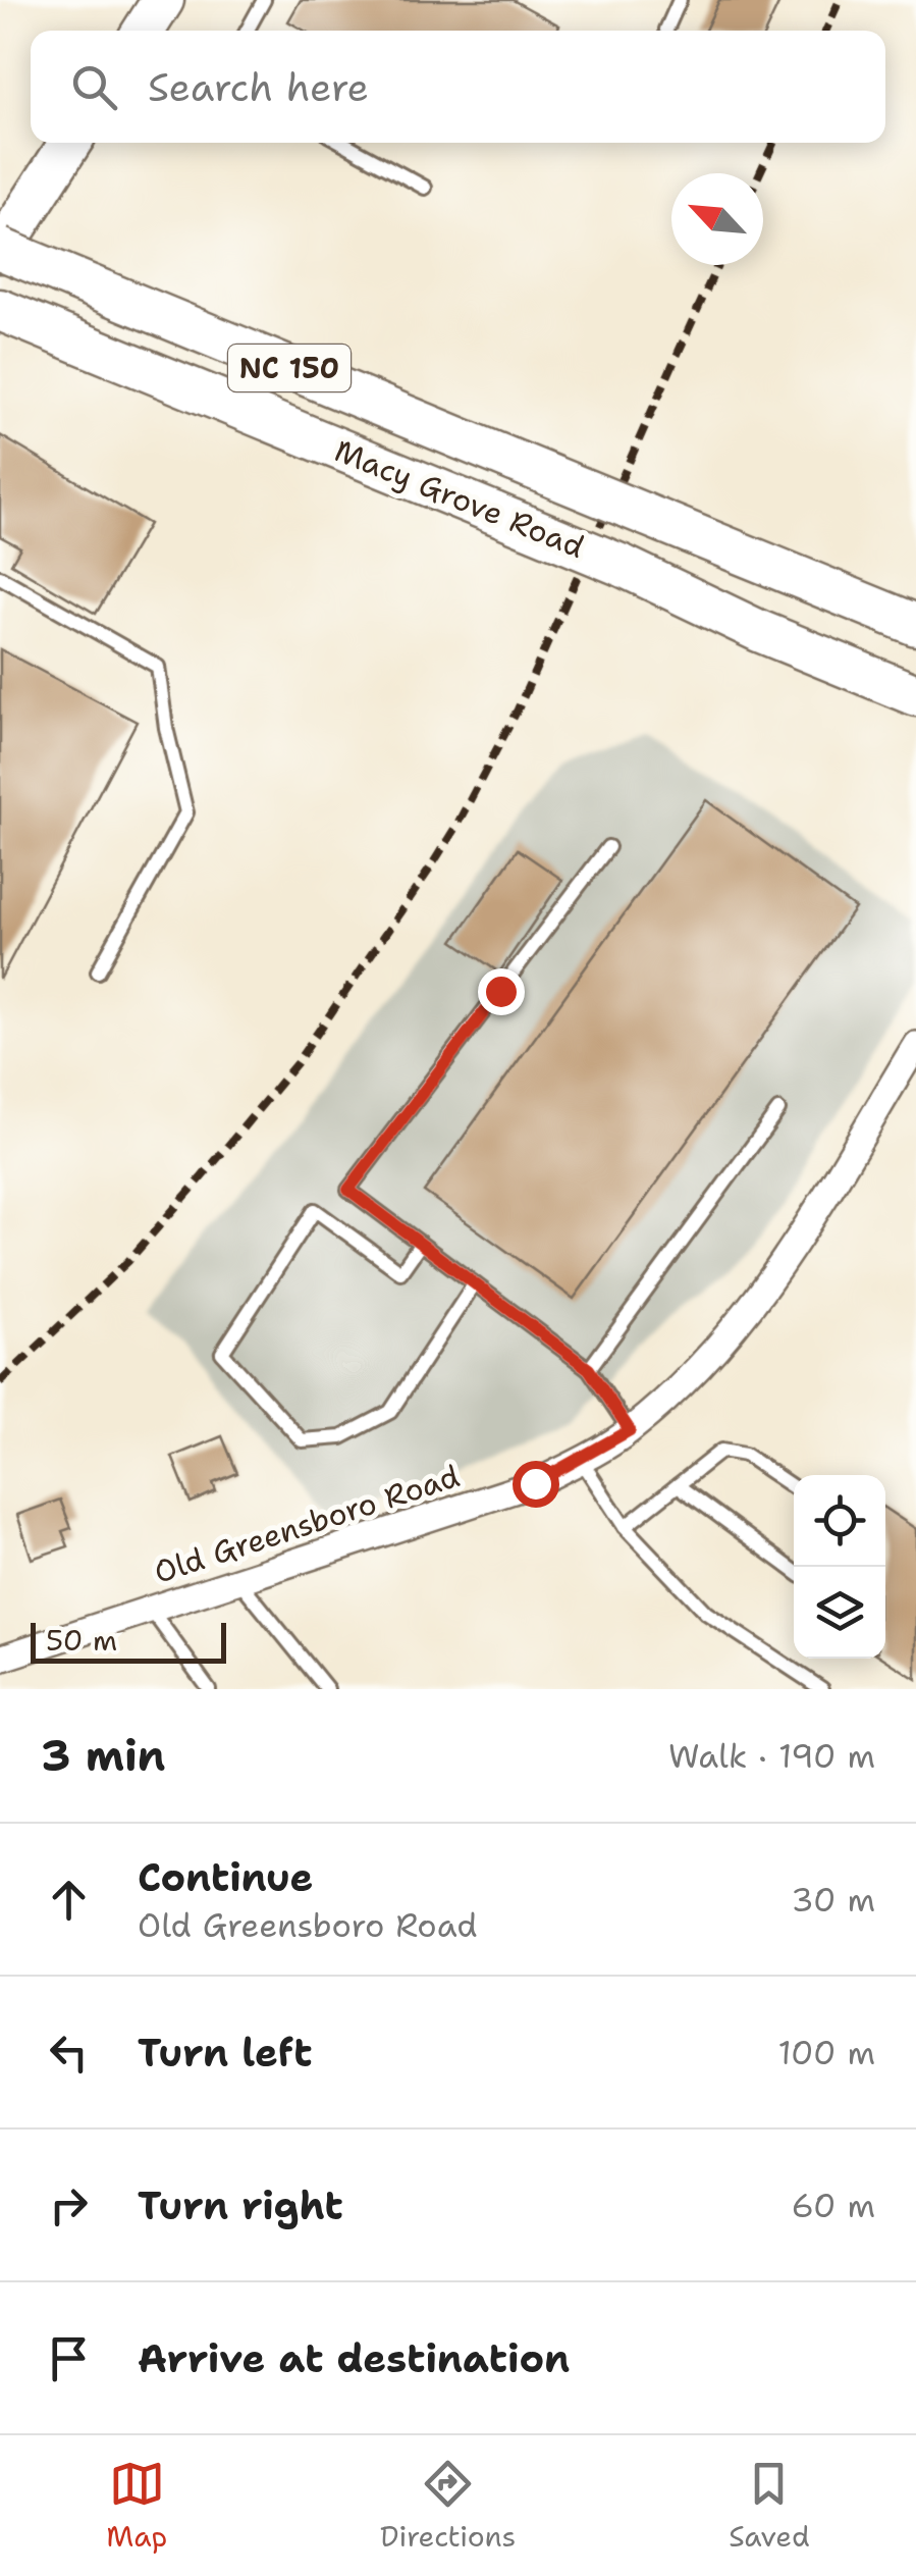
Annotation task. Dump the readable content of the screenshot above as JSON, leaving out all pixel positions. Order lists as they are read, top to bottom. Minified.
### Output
{"streets":{"main road":["NC 150","Macy Grove Road"],"street":["Old Greensboro Road"]},"scale_bar":"50 m","north":"top left","page":{"search":"Search here","scale":"50 m","heading":["3 min","Walk · 190 m"],"list":[["Continue","Old Greensboro Road","30 m"],["Turn left","100 m"],["Turn right","60 m"],"Arrive at destination"],"nav":["Map","Directions","Saved"]}}
